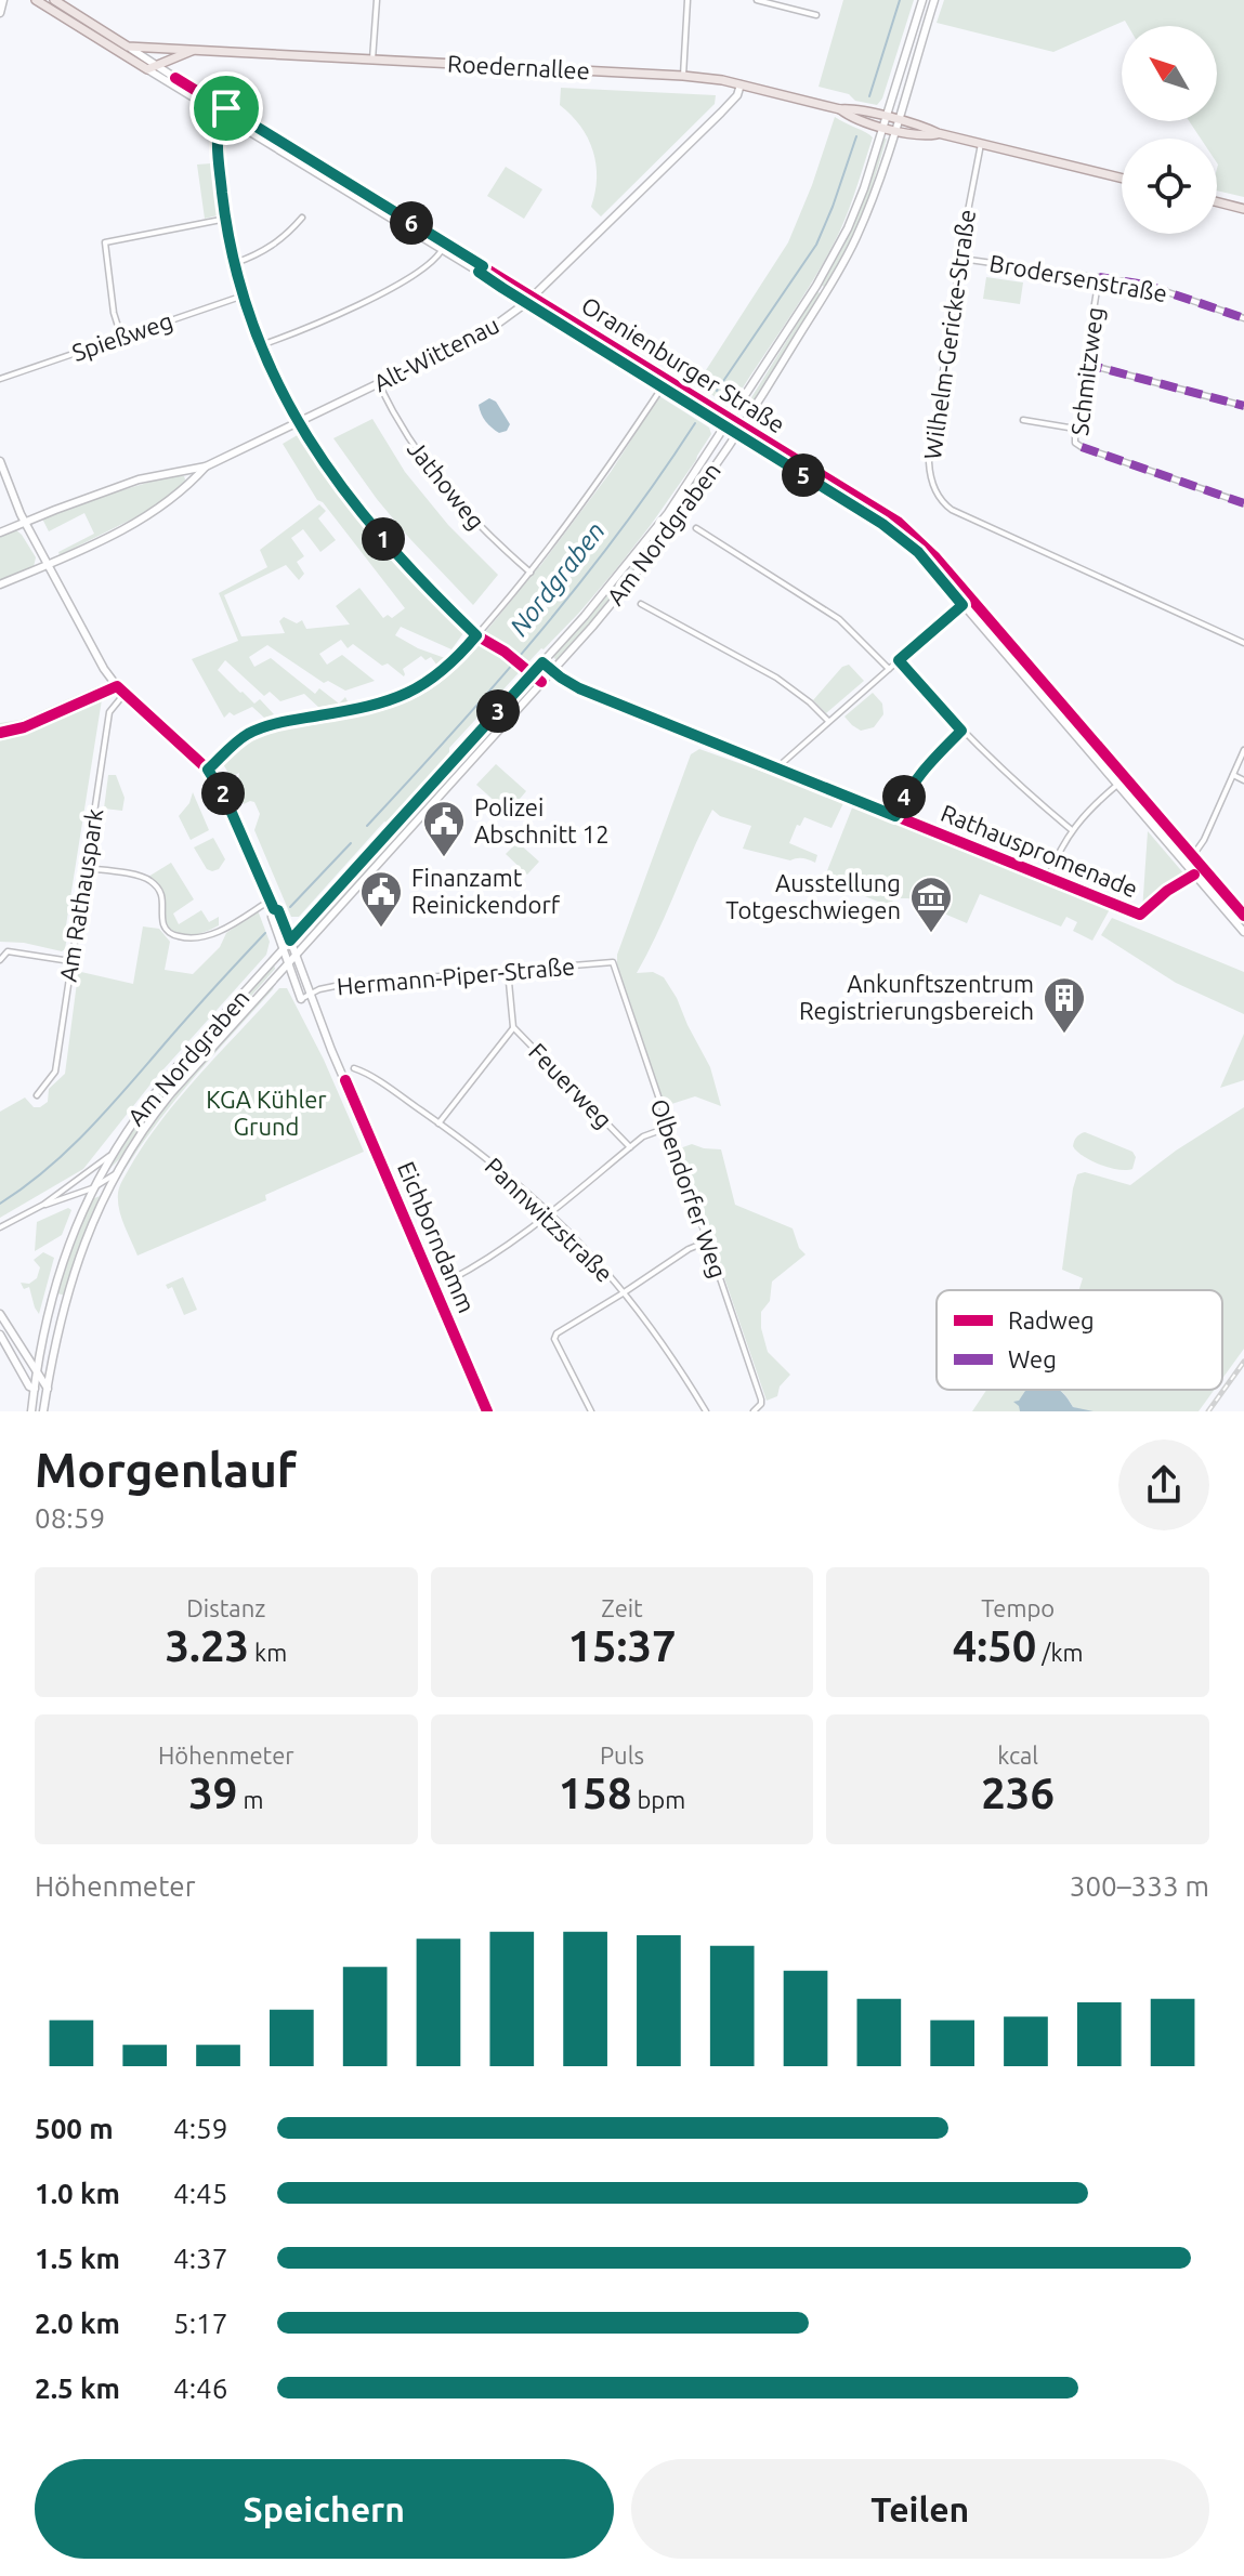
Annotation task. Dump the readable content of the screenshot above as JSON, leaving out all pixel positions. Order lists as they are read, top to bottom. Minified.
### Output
{"streets":{"main road":["Roedernallee","Alt-Wittenau","Oranienburger Straße","Am Nordgraben","Eichborndamm"],"street":["Brodersenstraße","Wilhelm-Gericke-Straße","Spießweg","Schmitzweg","Jathoweg","Rathauspromenade","Am Rathauspark","Hermann-Piper-Straße","Feuerweg","Olbendorfer Weg","Pannwitzstraße"]},"crossings":[["Roedernallee","Wilhelm-Gericke-Straße"],["Roedernallee","Alt-Wittenau"],["Roedernallee","Oranienburger Straße"],["Roedernallee","Am Nordgraben"],["Brodersenstraße","Wilhelm-Gericke-Straße"],["Brodersenstraße","Schmitzweg"],["Alt-Wittenau","Oranienburger Straße"],["Alt-Wittenau","Jathoweg"],["Alt-Wittenau","Eichborndamm"],["Oranienburger Straße","Am Nordgraben"],["Am Nordgraben","Rathauspromenade"],["Am Nordgraben","Eichborndamm"],["Am Rathauspark","Eichborndamm"],["Hermann-Piper-Straße","Feuerweg"],["Hermann-Piper-Straße","Olbendorfer Weg"],["Hermann-Piper-Straße","Eichborndamm"]],"water":["Nordgraben"],"parks":["KGA Kühler Grund"],"places":{"public building":["Polizei Abschnitt 12","Finanzamt Reinickendorf"],"museum":["Ausstellung Totgeschwiegen"],"building":["Ankunftszentrum Registrierungsbereich"]},"legend":["Radweg","Weg"],"north":"top left","page":{"pins":["6","5","1","3","2","4"],"heading":["Morgenlauf","08:59"],"stats":[["Distanz","3.23 km"],["Zeit","15:37"],["Tempo","4:50 /km"],["Höhenmeter","39 m"],["Puls","158 bpm"],["kcal","236"]],"chart":["Höhenmeter","300–333 m"],"list":[{"name":"500 m","note":"4:59"},{"name":"1.0 km","note":"4:45"},{"name":"1.5 km","note":"4:37"},{"name":"2.0 km","note":"5:17"},{"name":"2.5 km","note":"4:46"}],"buttons":["Speichern","Teilen"]}}
